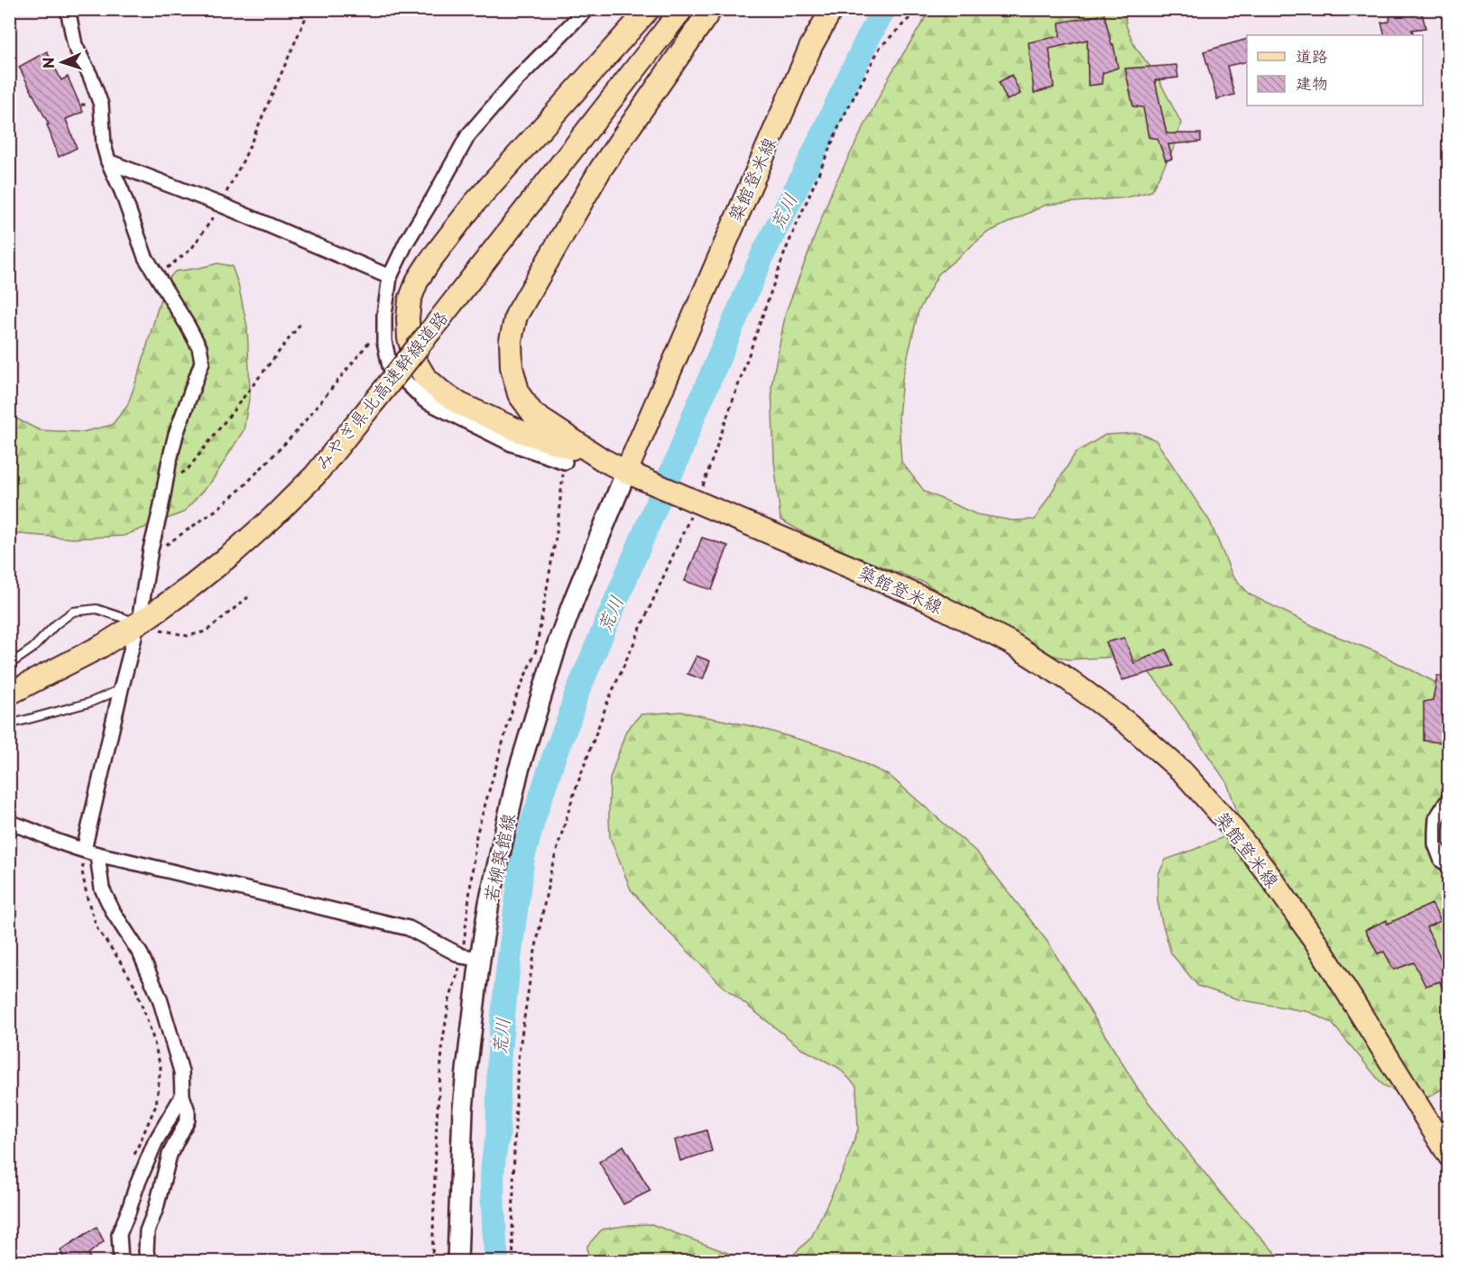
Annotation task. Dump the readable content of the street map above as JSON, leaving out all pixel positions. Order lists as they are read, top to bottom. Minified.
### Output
{"streets":{"main road":["築館登米線","みやぎ県北高速幹線道路","若柳築館線"]},"crossings":[["築館登米線","若柳築館線"]],"water":["荒川"],"legend":["道路","建物"],"north":"left"}
